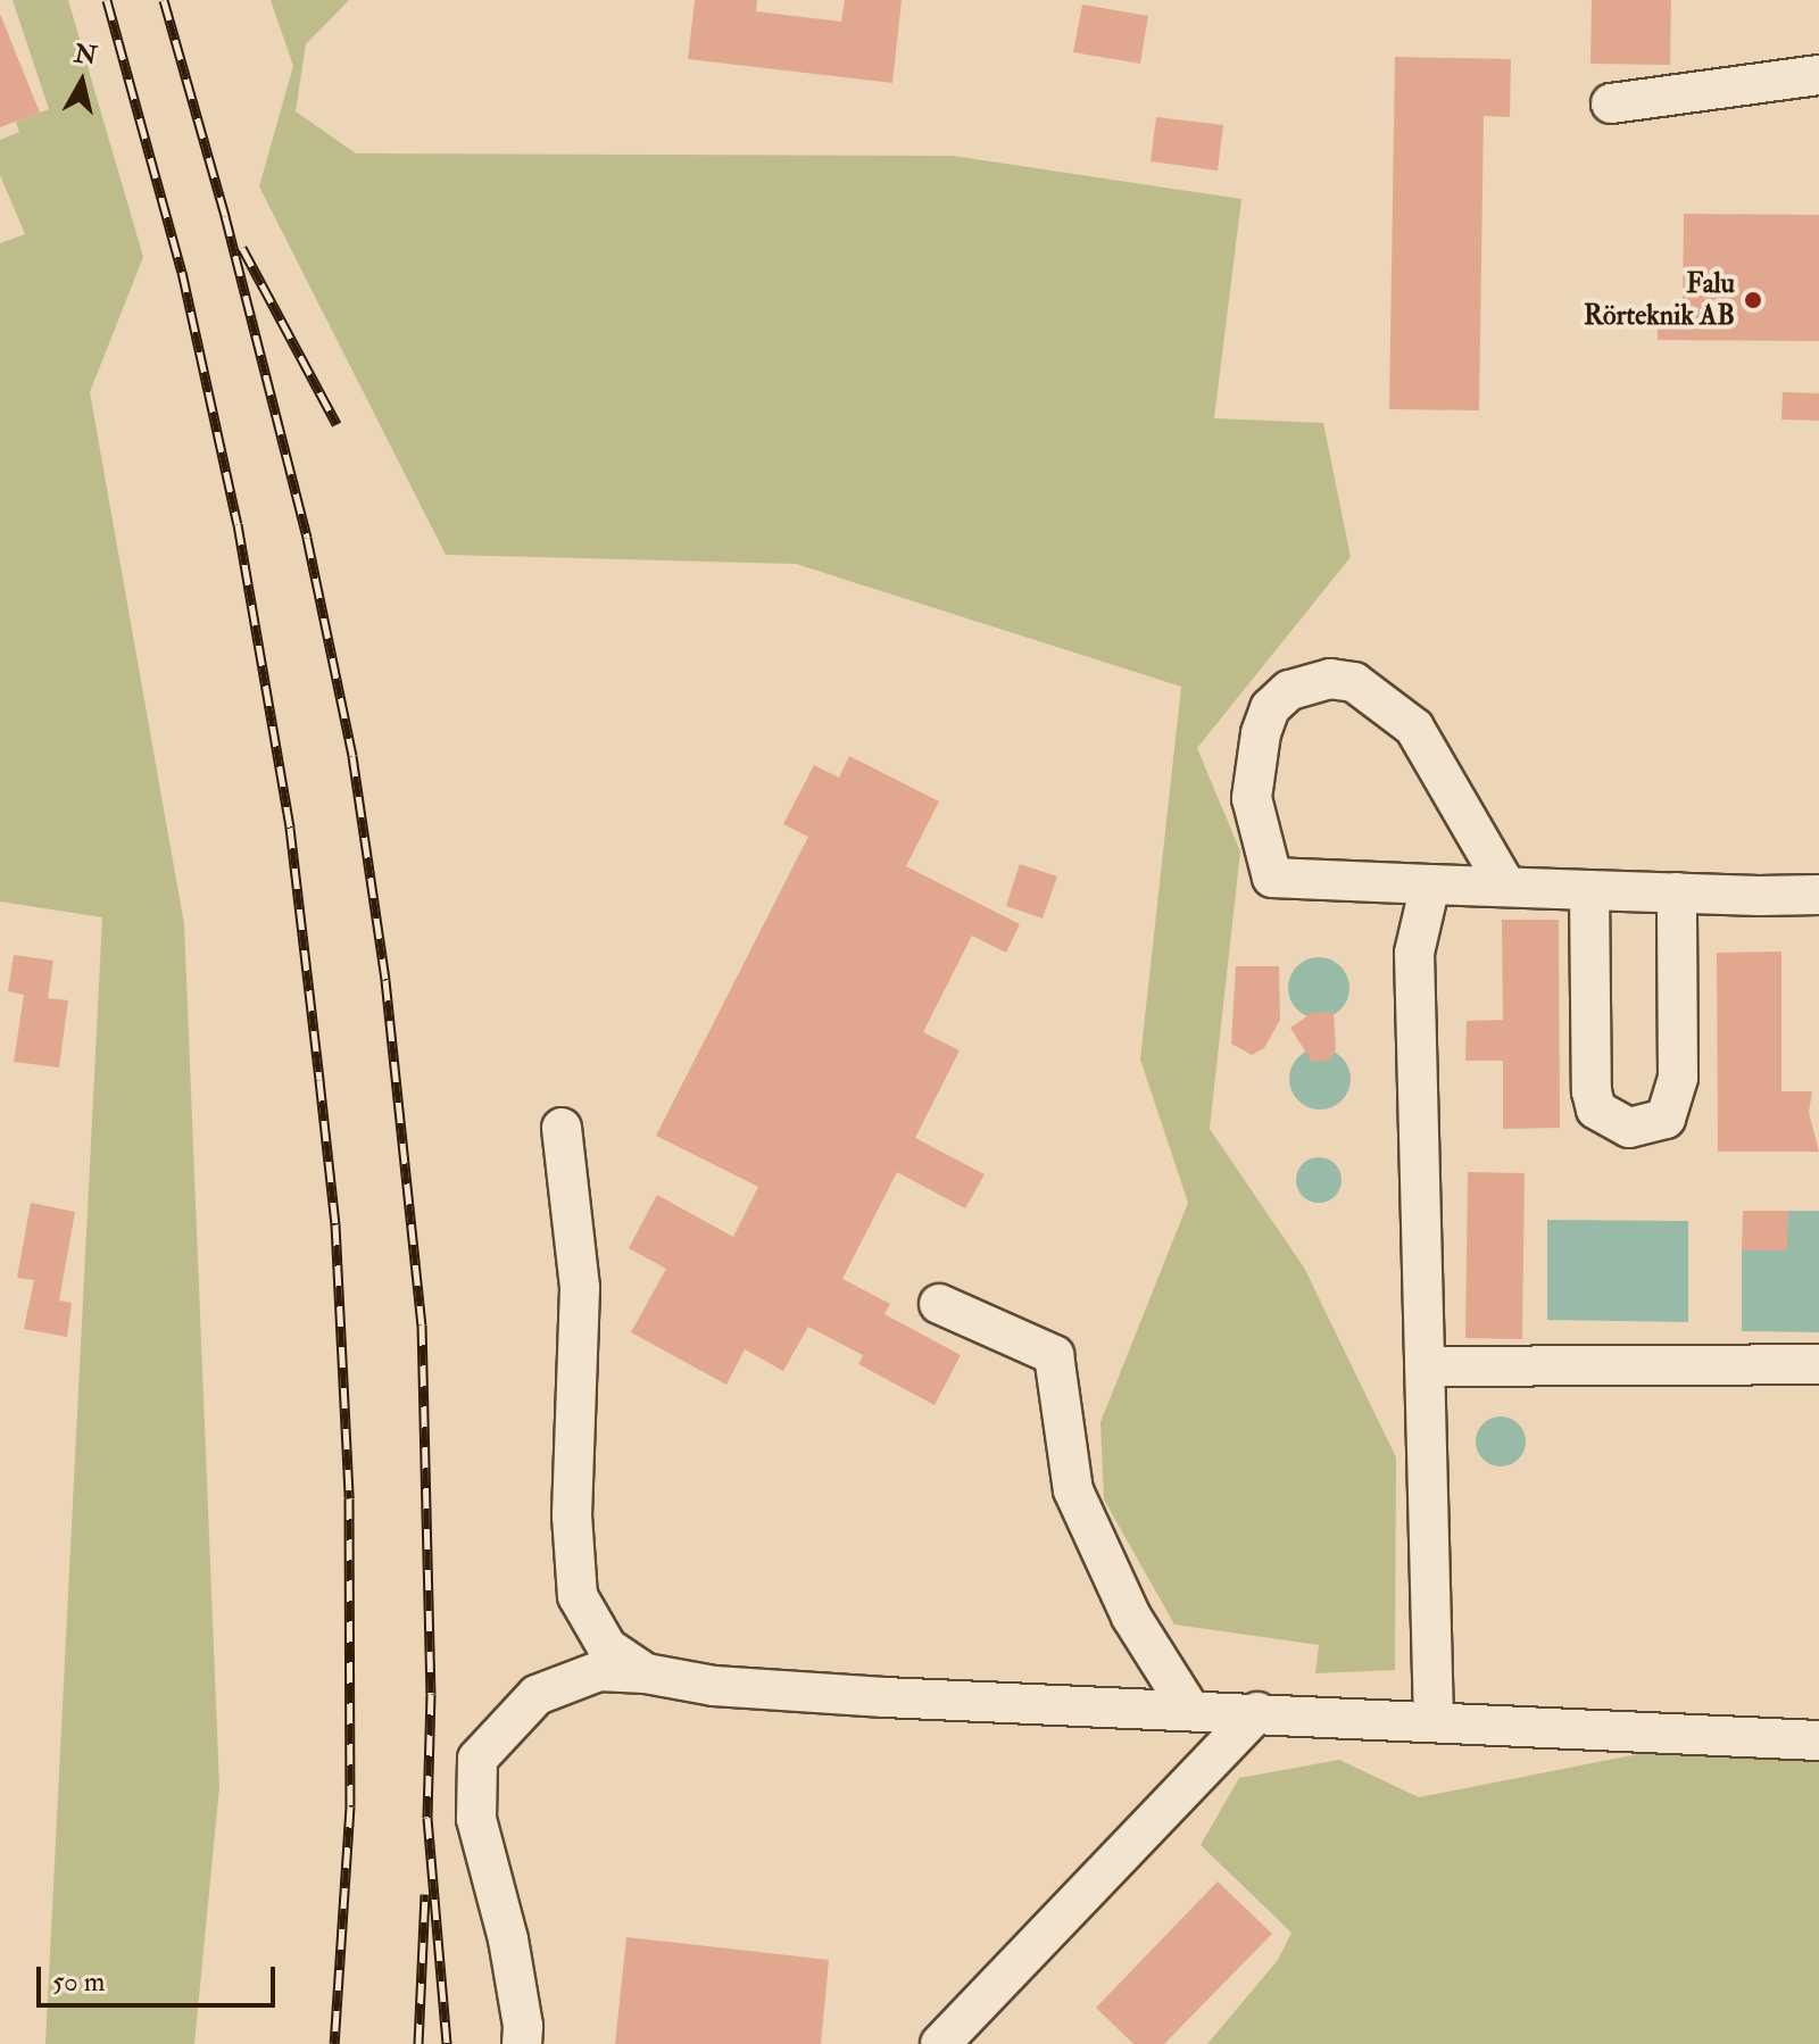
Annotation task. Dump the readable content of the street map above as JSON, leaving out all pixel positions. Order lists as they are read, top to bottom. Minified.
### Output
{"places":["Falu Rörteknik AB"],"scale_bar":"50 m","north":"top"}
